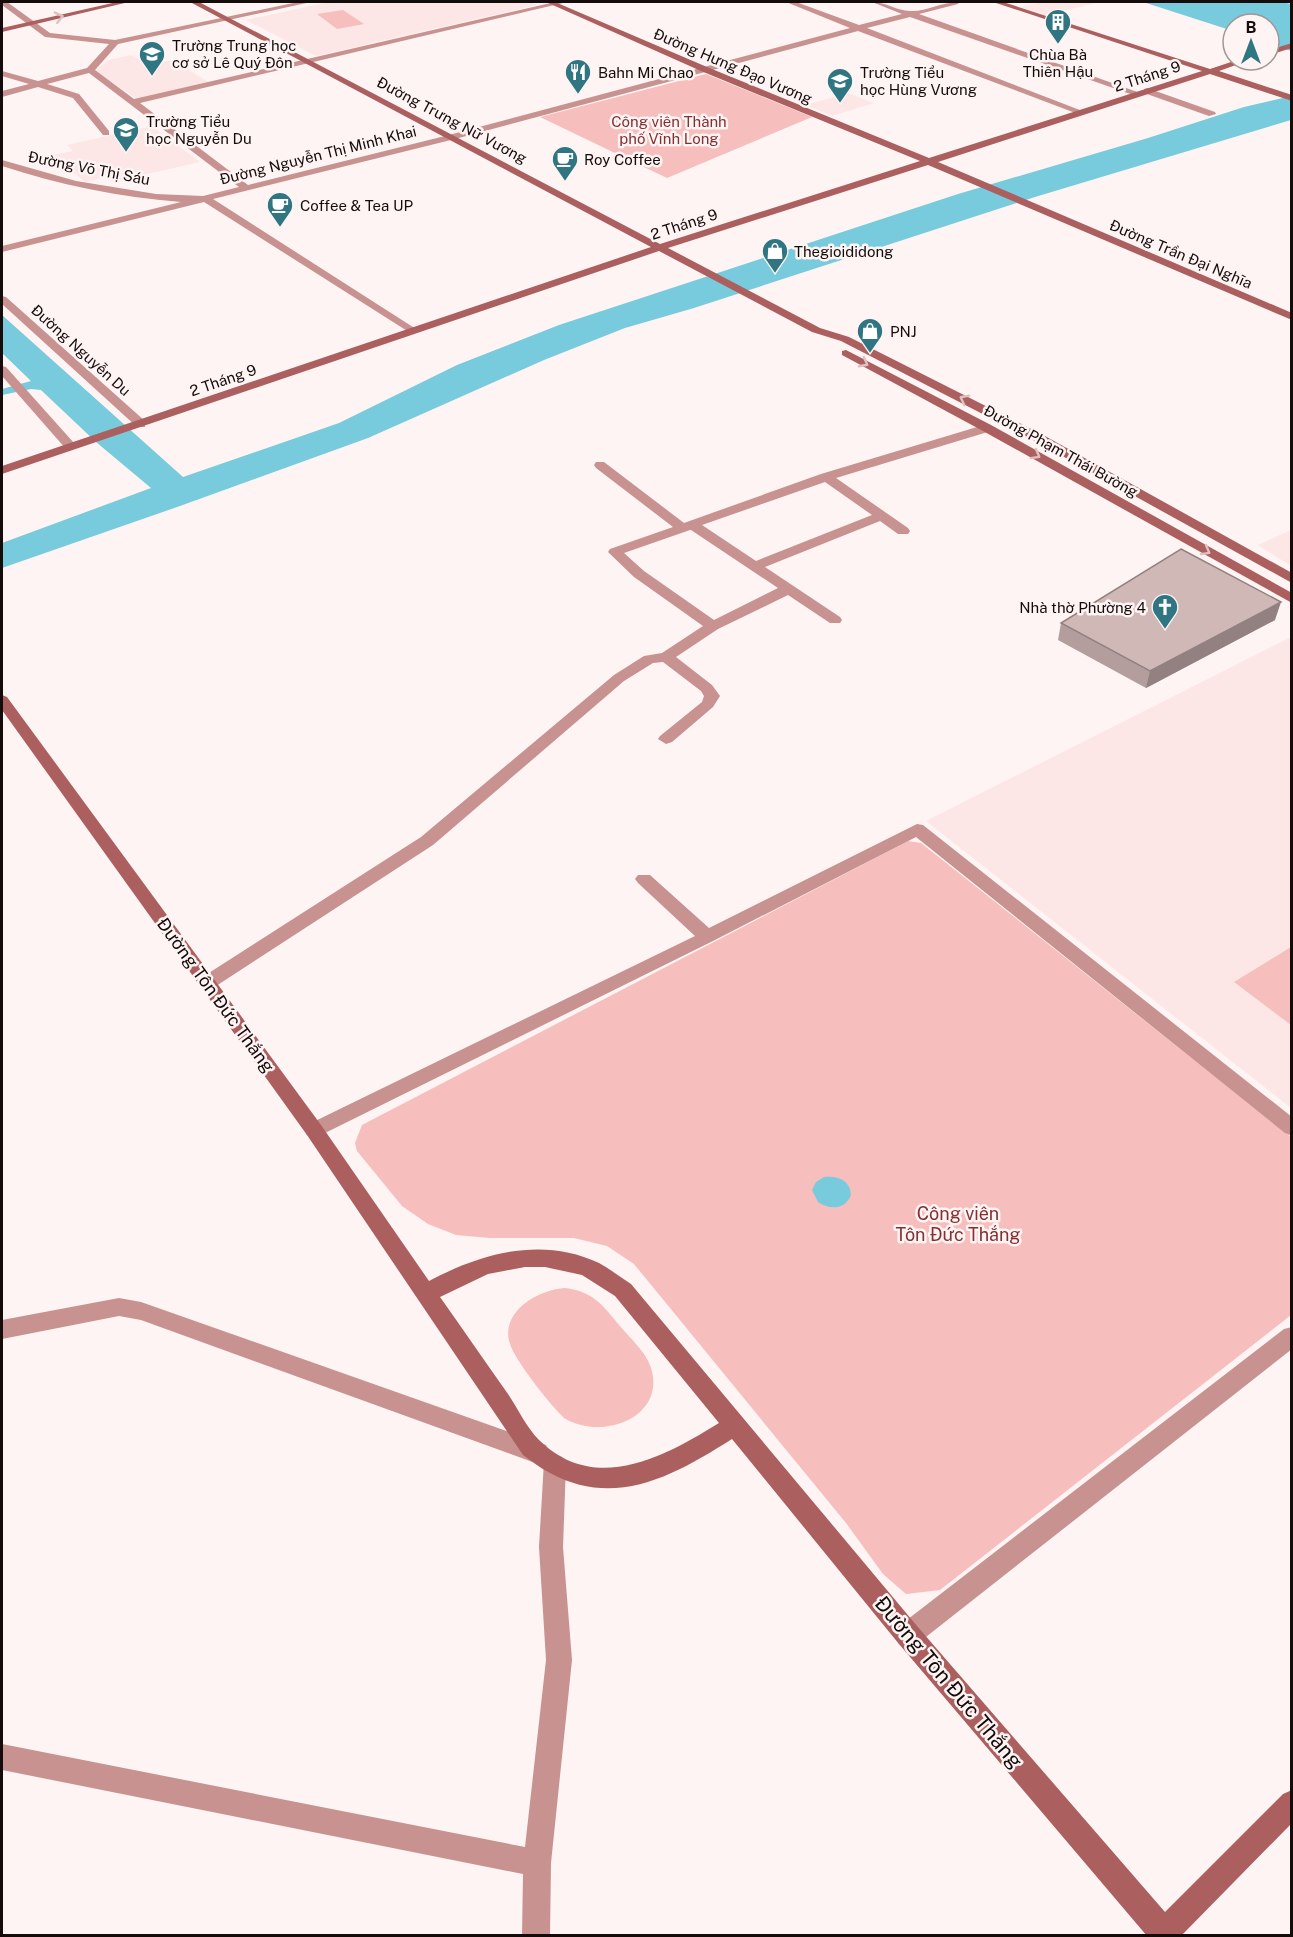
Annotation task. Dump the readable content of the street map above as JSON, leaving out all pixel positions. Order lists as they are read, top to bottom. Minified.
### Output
{"streets":{"main road":["Đường Hưng Đạo Vương","2 Tháng 9","Đường Trưng Nữ Vương","Đường Trần Đại Nghĩa","Đường Phạm Thái Bường","Đường Tôn Đức Thắng"],"street":["Đường Nguyễn Thị Minh Khai","Đường Võ Thị Sáu","Đường Nguyễn Du"]},"crossings":[["Đường Hưng Đạo Vương","2 Tháng 9"],["Đường Hưng Đạo Vương","Đường Nguyễn Thị Minh Khai"],["Đường Hưng Đạo Vương","Đường Trần Đại Nghĩa"],["2 Tháng 9","Đường Trưng Nữ Vương"],["2 Tháng 9","Đường Nguyễn Du"],["Đường Trưng Nữ Vương","Đường Nguyễn Thị Minh Khai"],["Đường Trưng Nữ Vương","Đường Phạm Thái Bường"],["Đường Nguyễn Thị Minh Khai","Đường Võ Thị Sáu"]],"parks":["Công viên Thành phố Vĩnh Long","Công viên Tôn Đức Thắng"],"places":{"building":["Chùa Bà Thiên Hậu"],"school or university":["Trường Trung học cơ sở Lê Quý Đôn","Trường Tiểu học Hùng Vương","Trường Tiểu học Nguyễn Du"],"restaurant":["Bahn Mi Chao"],"cafe":["Roy Coffee","Coffee & Tea UP"],"shop":["Thegioididong","PNJ"],"church":["Nhà thờ Phường 4"]},"north":"top"}
